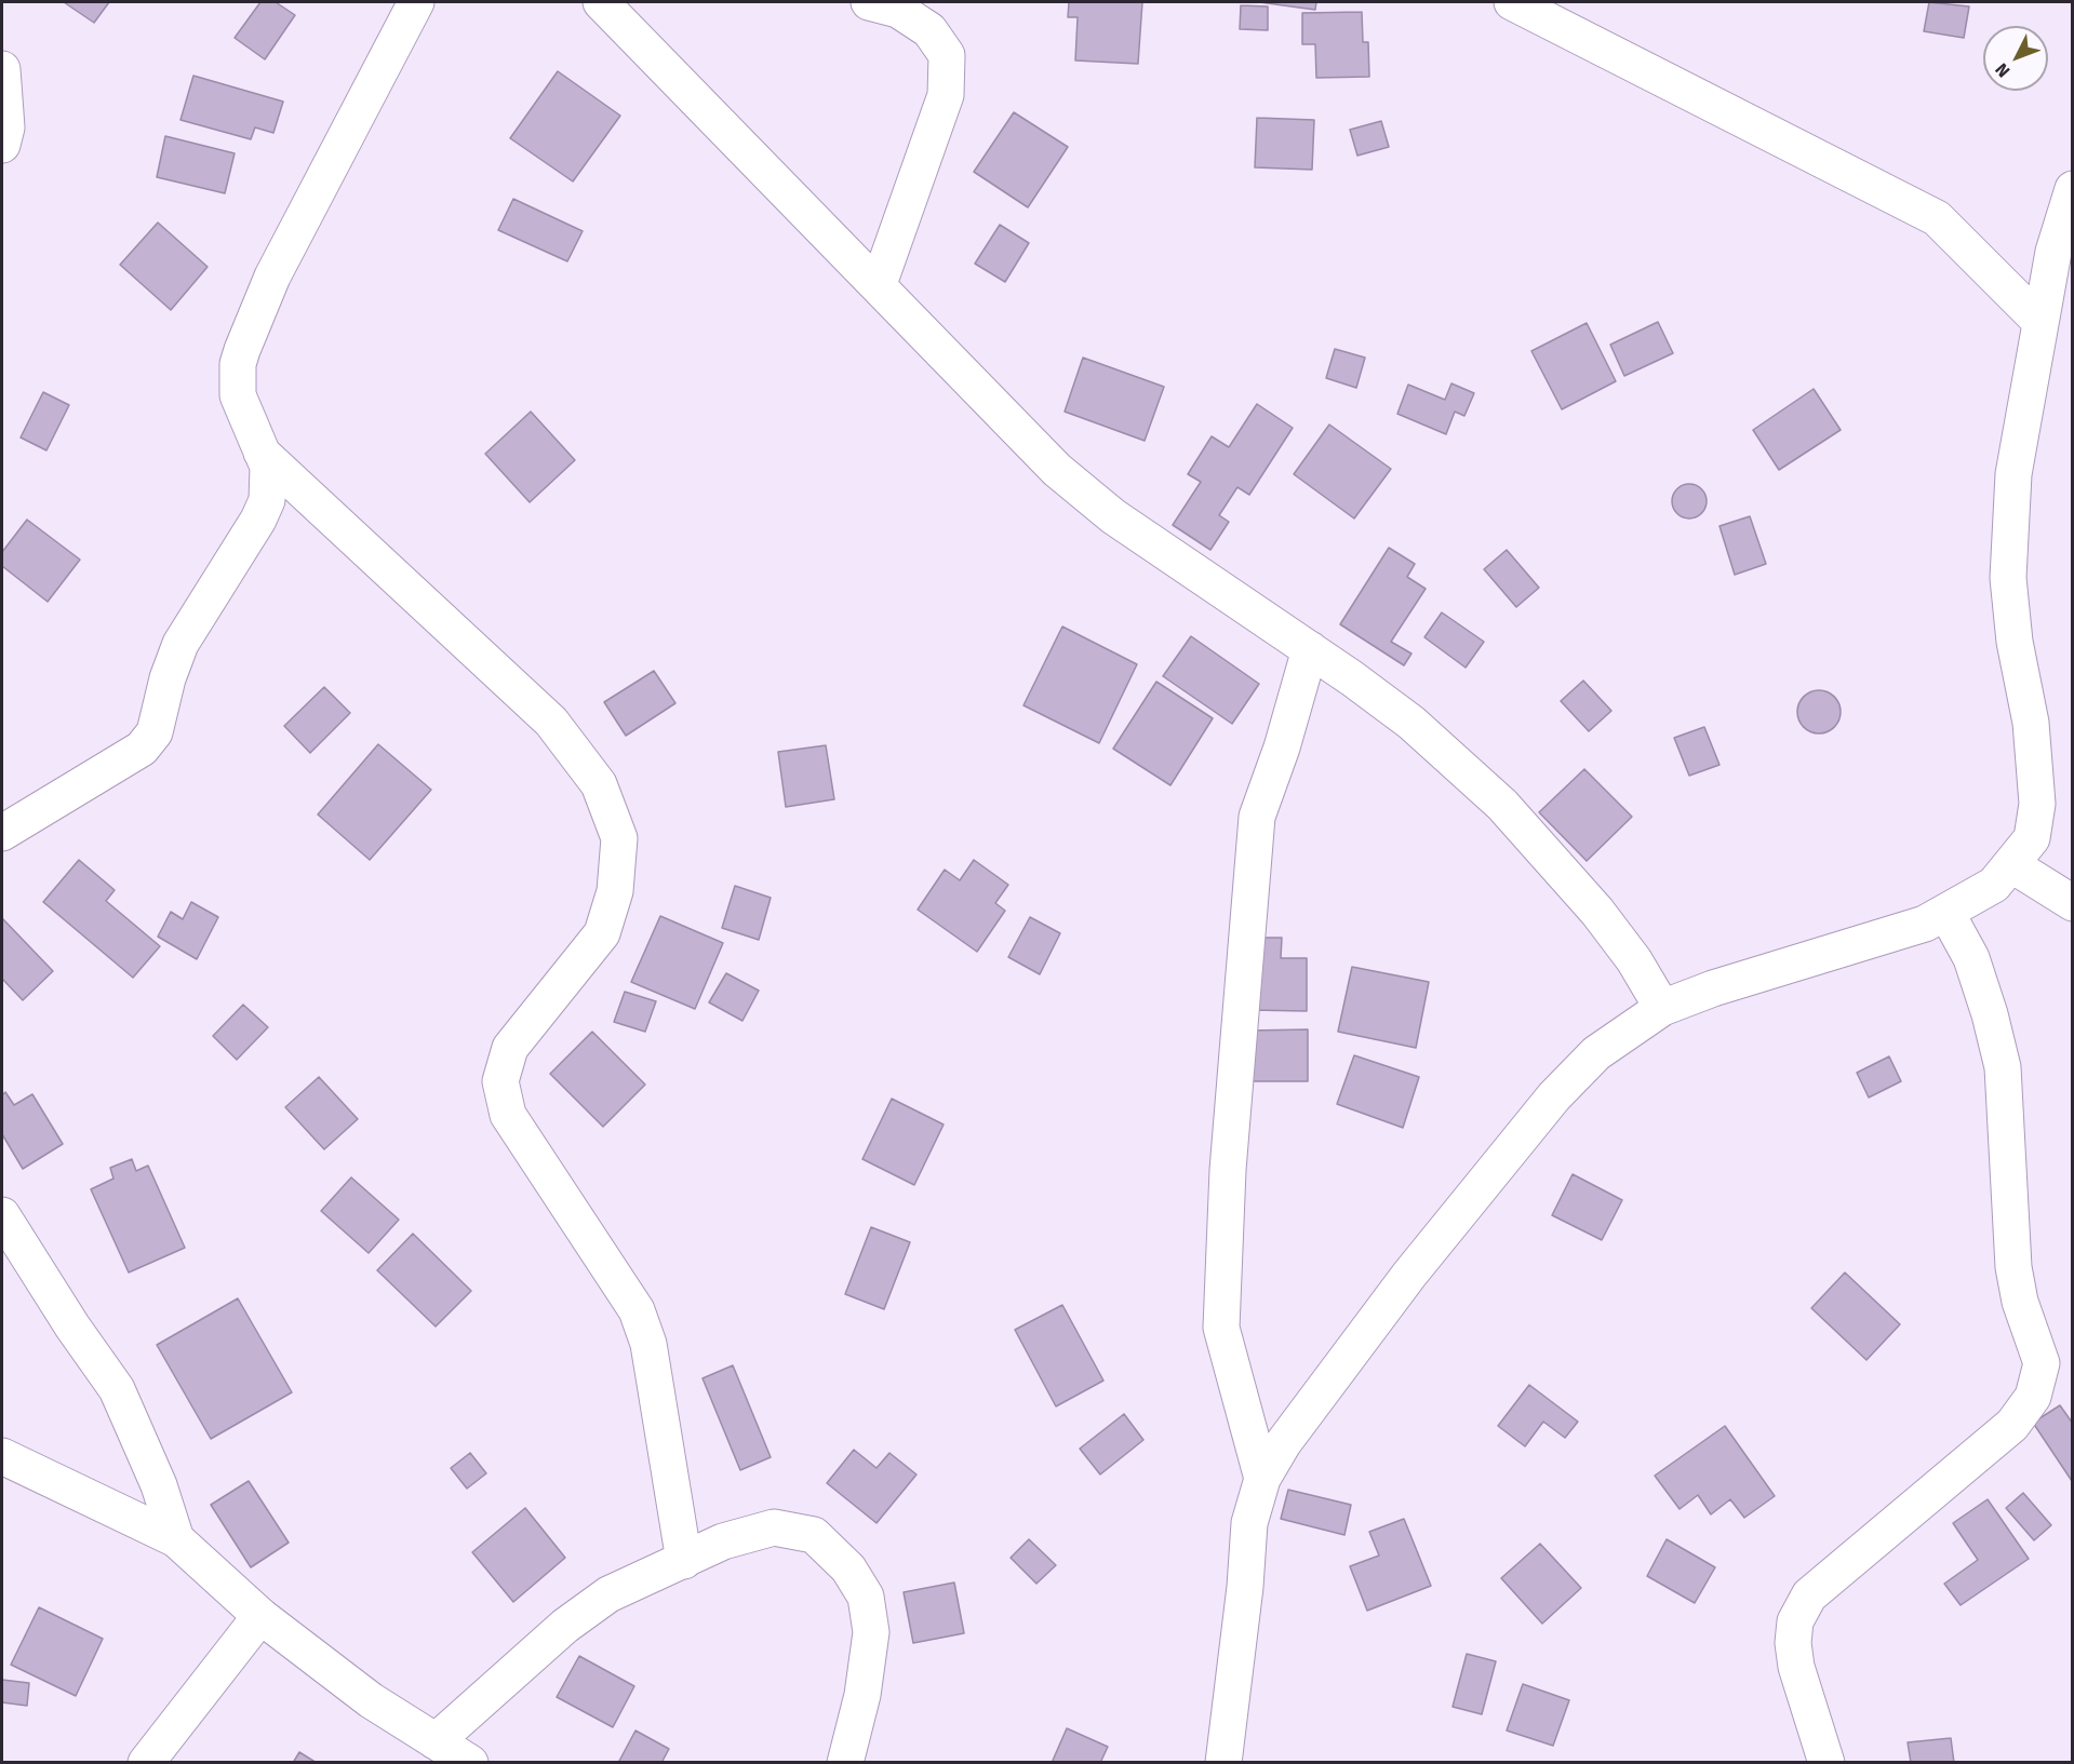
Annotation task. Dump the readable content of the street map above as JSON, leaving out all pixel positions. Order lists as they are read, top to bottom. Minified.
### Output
{"north":"bottom left"}
